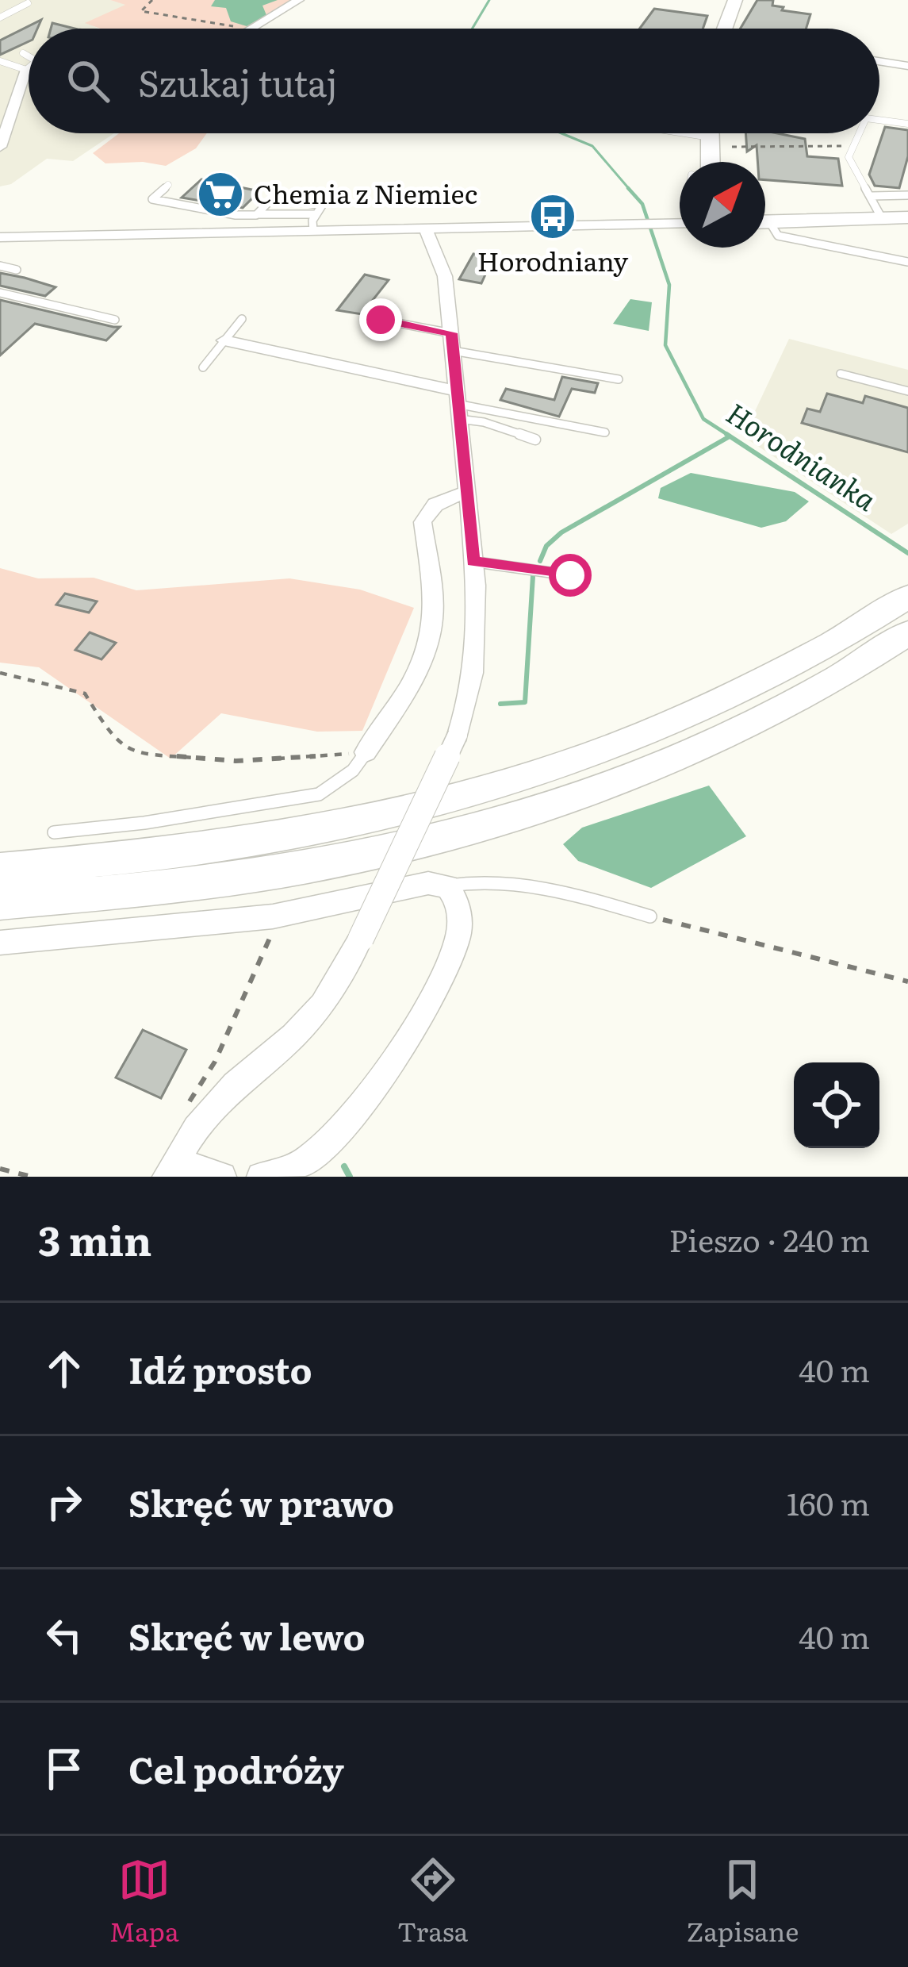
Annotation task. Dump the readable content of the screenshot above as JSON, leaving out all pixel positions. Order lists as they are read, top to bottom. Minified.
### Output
{"water":["Horodnianka"],"places":{"supermarket":["Chemia z Niemiec"],"bus stop":["Horodniany"]},"north":"top right","page":{"search":"Szukaj tutaj","heading":["3 min","Pieszo · 240 m"],"list":[["Idź prosto","40 m"],["Skręć w prawo","160 m"],["Skręć w lewo","40 m"],"Cel podróży"],"nav":["Mapa","Trasa","Zapisane"]}}
